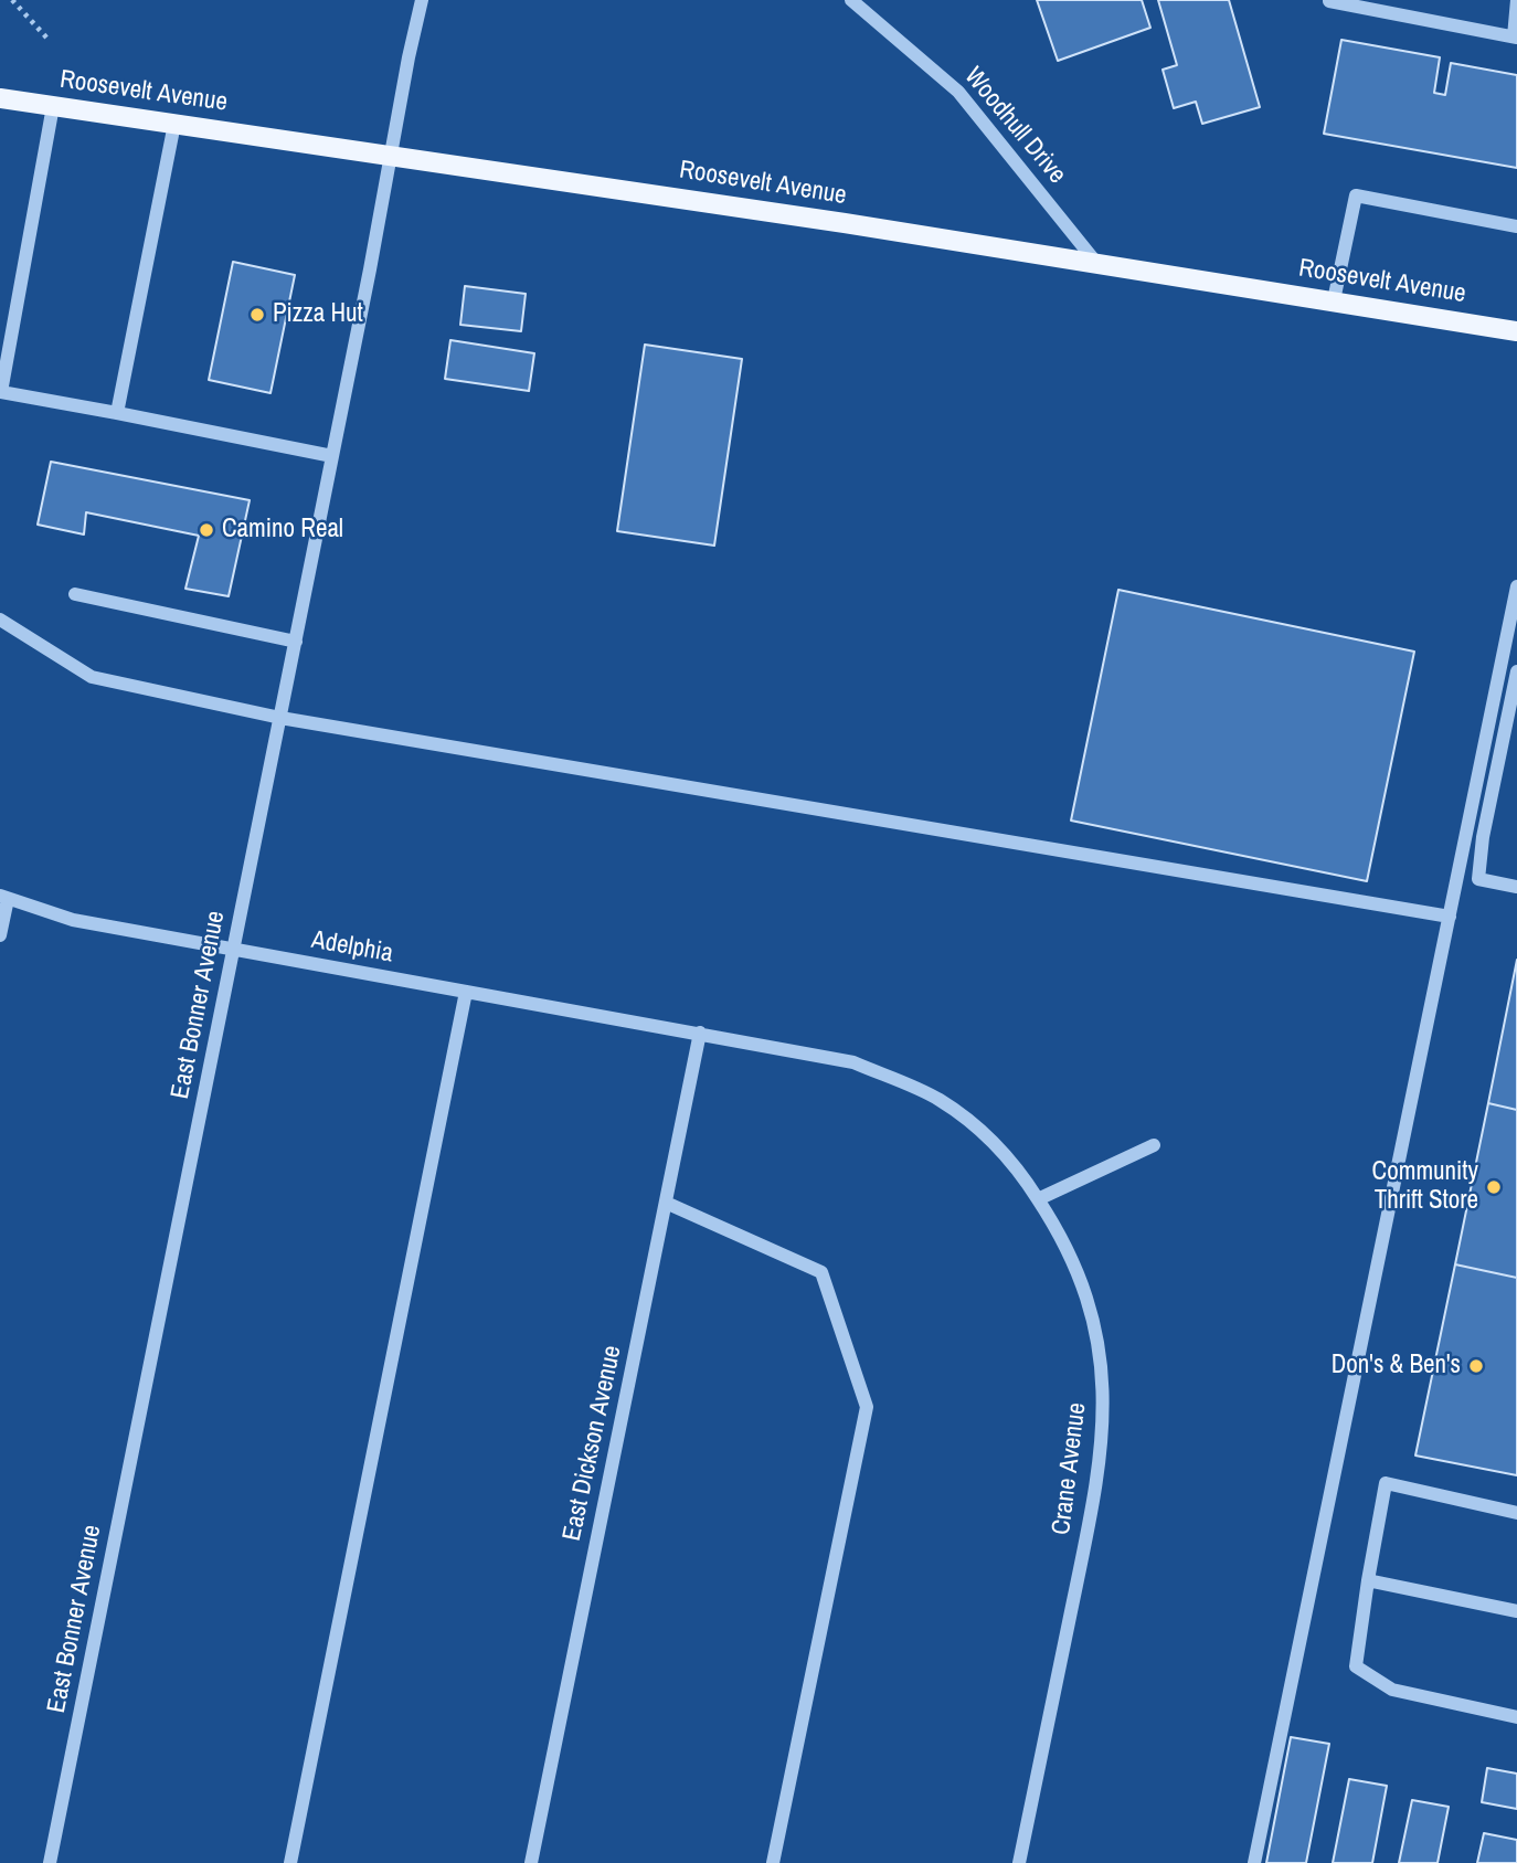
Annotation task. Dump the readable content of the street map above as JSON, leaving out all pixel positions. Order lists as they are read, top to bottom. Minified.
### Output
{"streets":{"main road":["Roosevelt Avenue"],"street":["Woodhull Drive","Adelphia","East Bonner Avenue","East Dickson Avenue","Crane Avenue"]},"crossings":[["Roosevelt Avenue","Woodhull Drive"],["Roosevelt Avenue","East Bonner Avenue"],["Adelphia","East Bonner Avenue"],["Adelphia","East Dickson Avenue"],["Adelphia","Crane Avenue"],["East Dickson Avenue","Crane Avenue"]],"places":["Pizza Hut","Camino Real","Community Thrift Store","Don's & Ben's"]}
